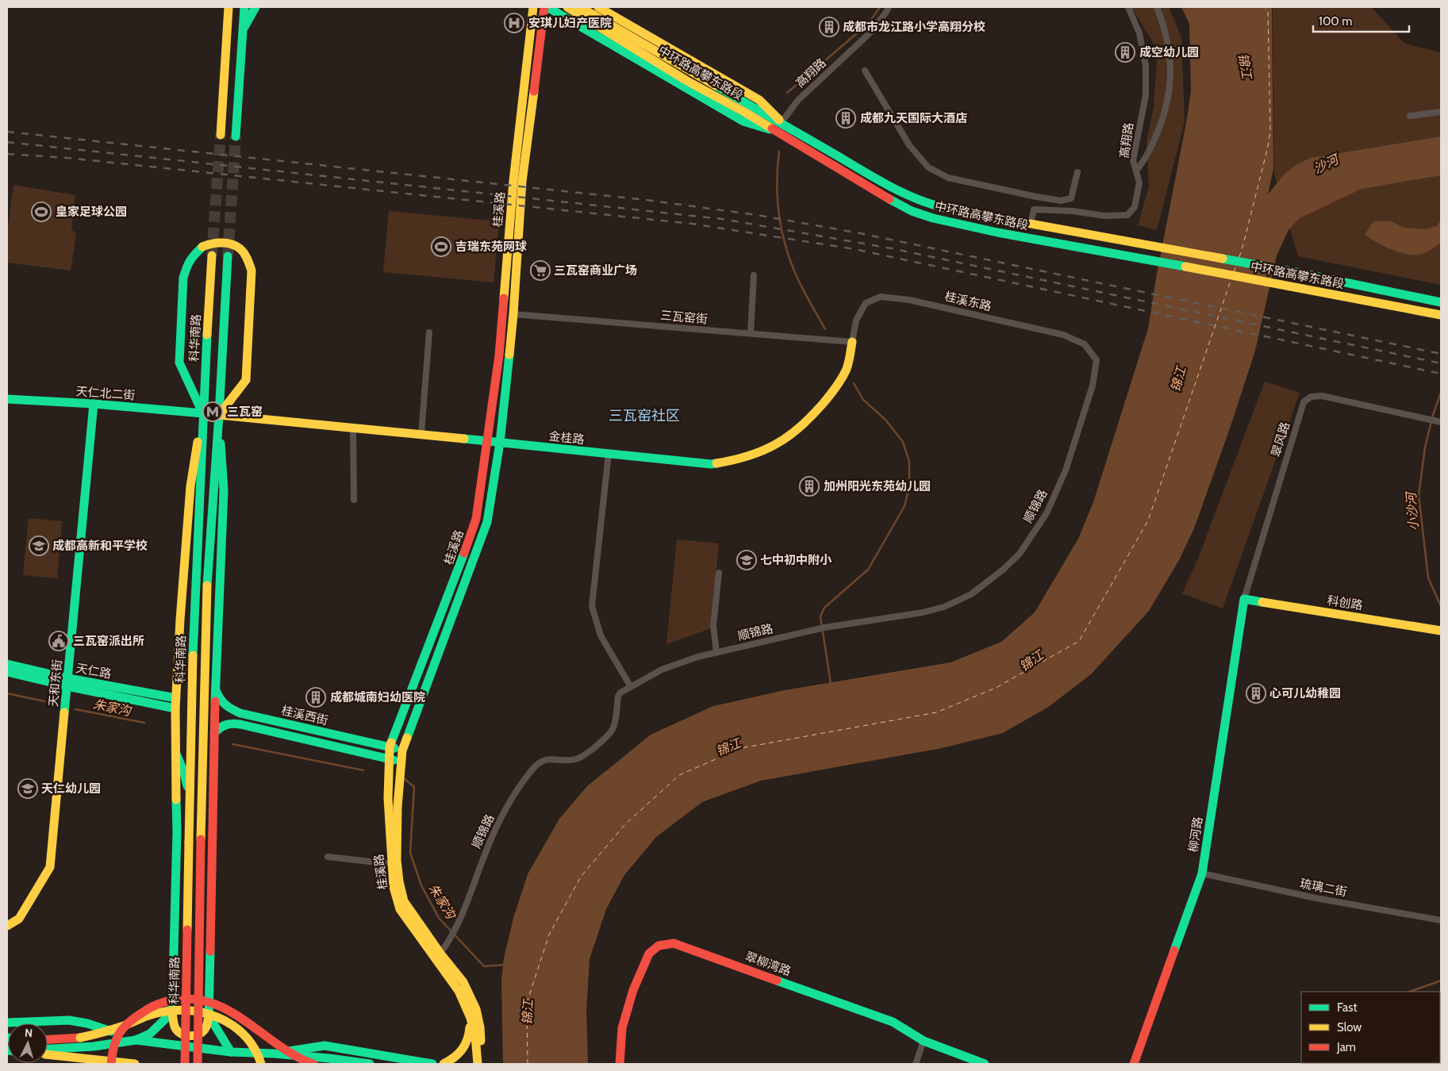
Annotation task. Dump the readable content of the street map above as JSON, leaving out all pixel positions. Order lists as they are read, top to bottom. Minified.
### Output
{"streets":{"main road":["中环路高攀东路段","桂溪路","科华南路","天仁北二街","金桂路","科创路","天仁路","天和东街","桂溪西街","柳河路","翠柳湾路"],"street":["高翔路","桂溪东路","三瓦窑街","翠风路","顺锦路","琉璃二街"]},"crossings":[["中环路高攀东路段","高翔路"],["桂溪路","三瓦窑街"],["桂溪路","金桂路"],["桂溪路","顺锦路"],["桂溪路","桂溪西街"],["桂溪东路","三瓦窑街"],["桂溪东路","金桂路"],["桂溪东路","顺锦路"],["三瓦窑街","金桂路"],["科华南路","天仁北二街"],["科华南路","金桂路"],["天仁北二街","天和东街"],["翠风路","科创路"],["翠风路","柳河路"],["科创路","柳河路"],["天仁路","天和东街"],["柳河路","琉璃二街"]],"districts":["三瓦窑社区"],"water":["锦江","沙河","小沙河","朱家沟"],"places":{"hospital":["安琪儿妇产医院"],"building":["成都市龙江路小学高翔分校","成空幼儿园","成都九天国际大酒店","加州阳光东苑幼儿园","心可儿幼稚园","成都城南妇幼医院"],"sports":["皇家足球公园","吉瑞东苑网球"],"supermarket":["三瓦窑商业广场"],"metro station":["三瓦窑"],"school or university":["成都高新和平学校","七中初中附小","天仁幼儿园"],"public building":["三瓦窑派出所"]},"legend":["Fast","Slow","Jam"],"scale_bar":"100 m","north":"top"}
